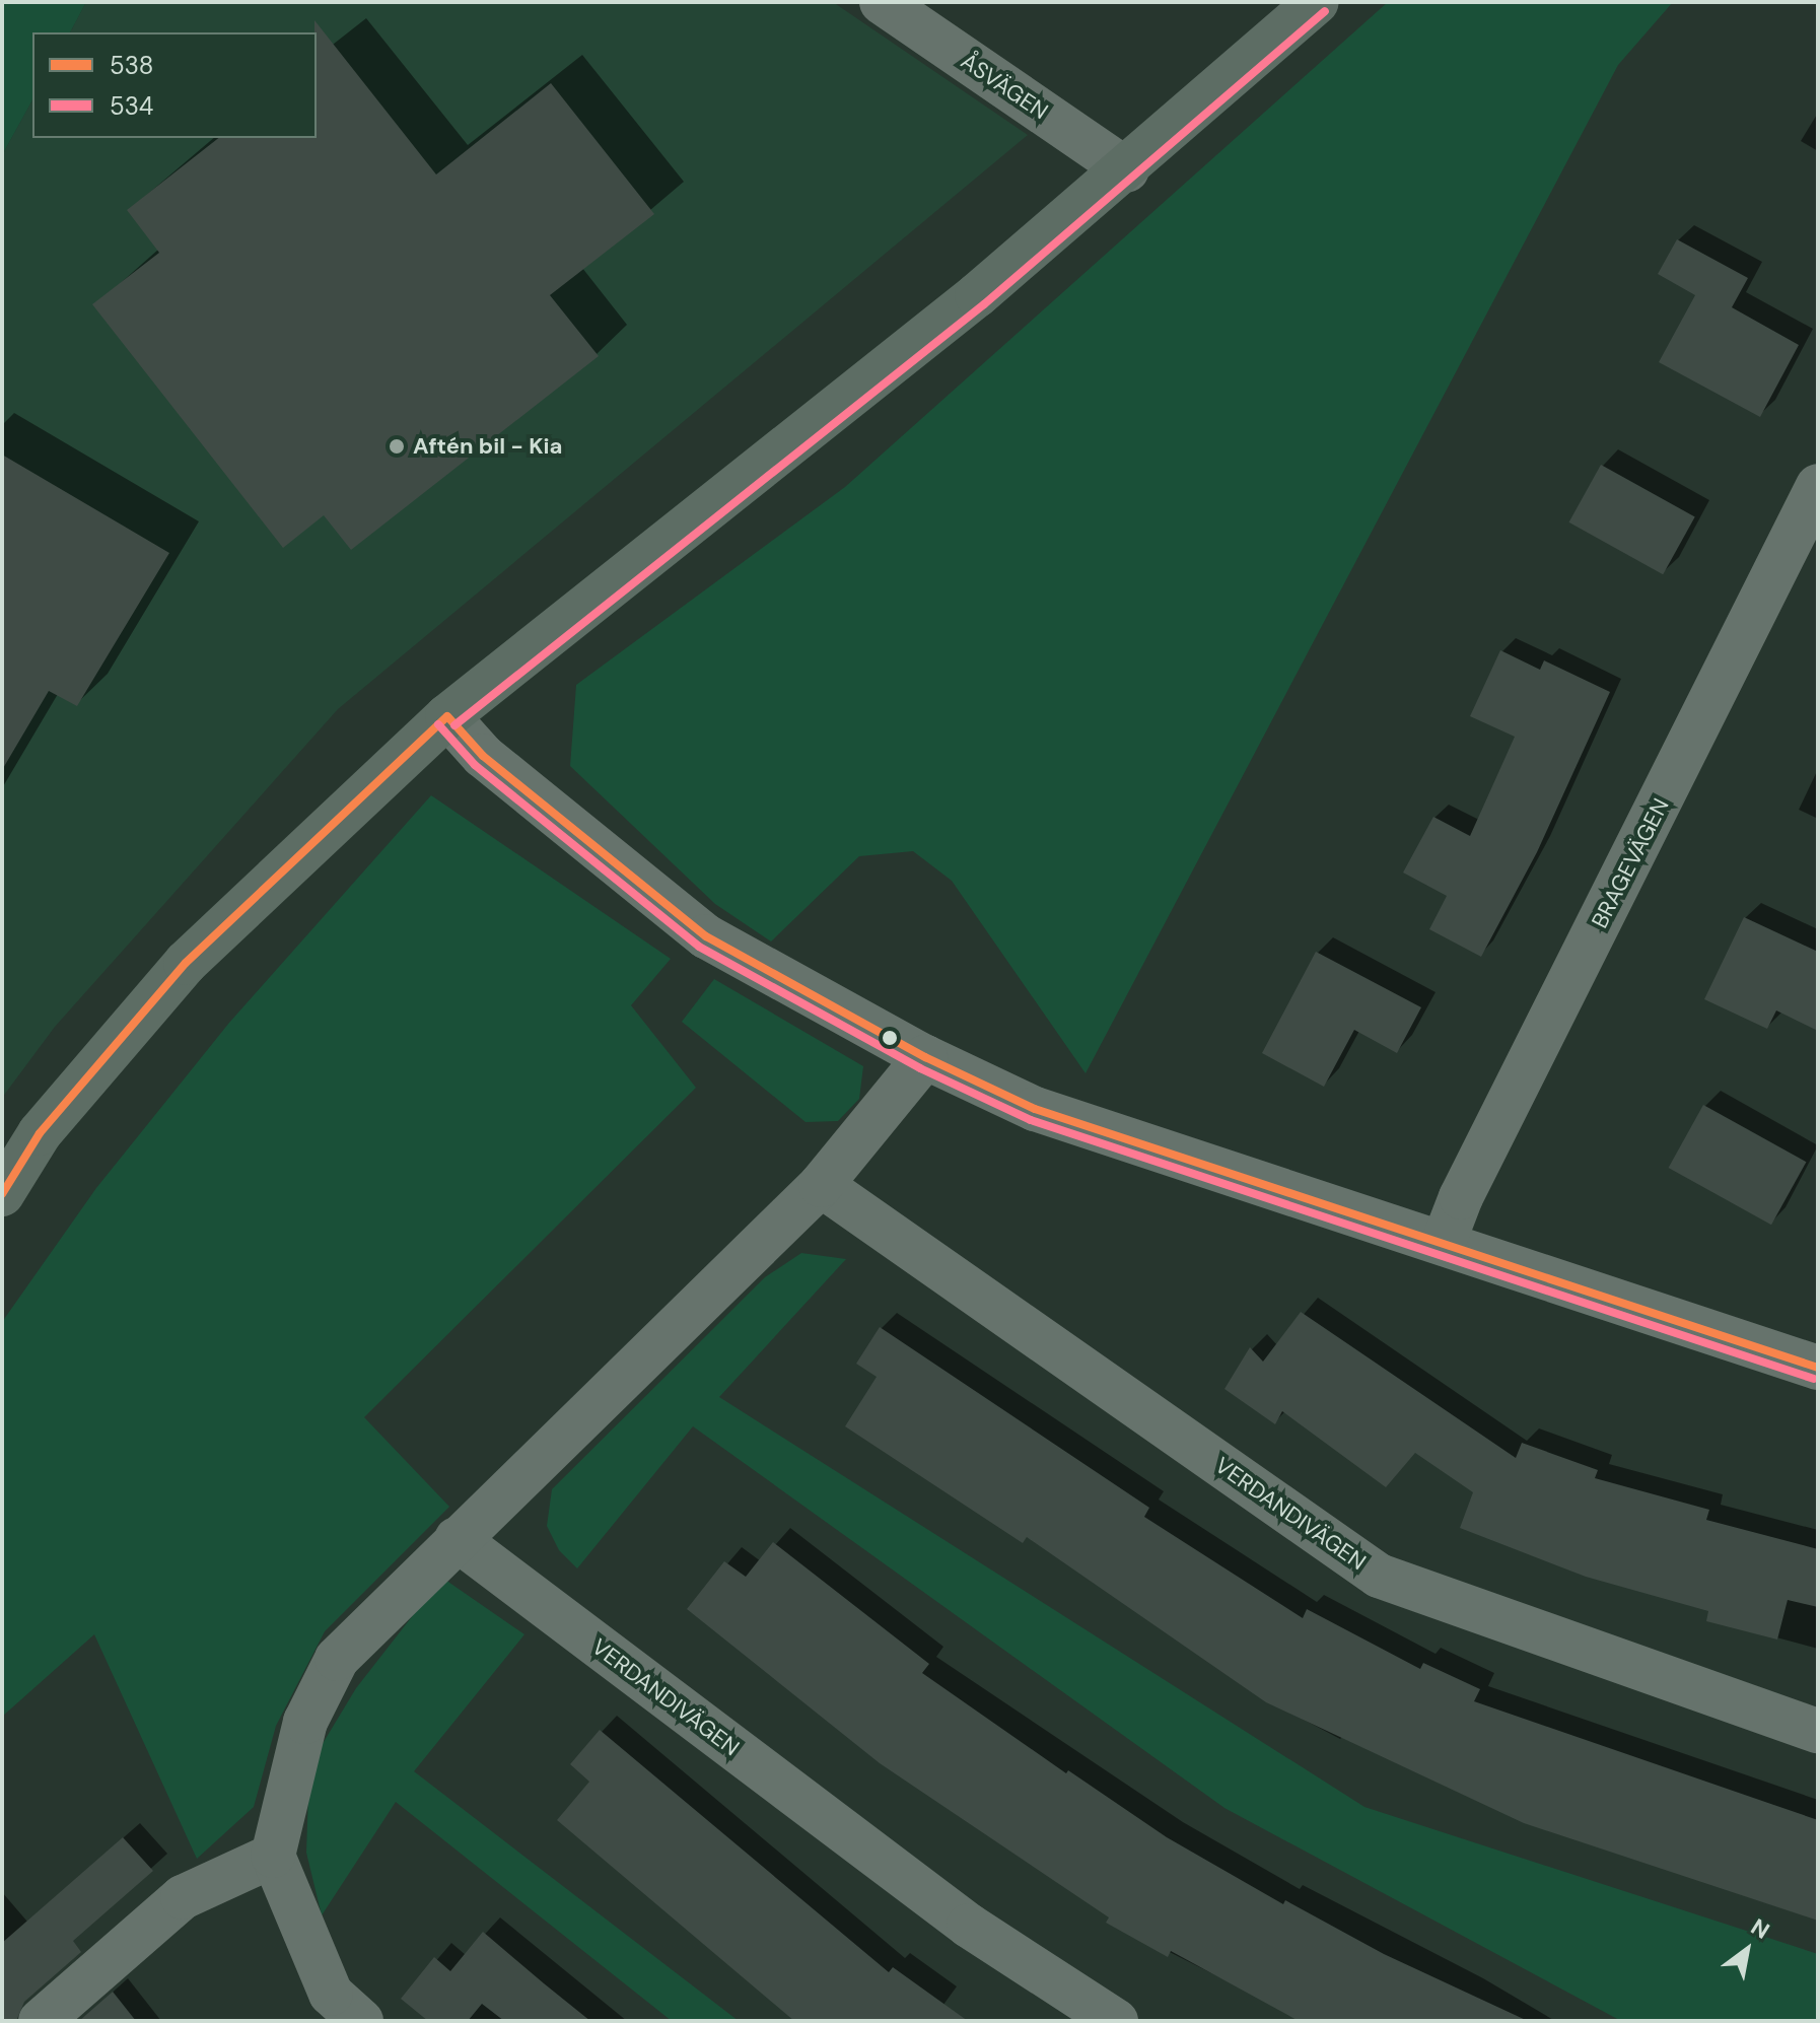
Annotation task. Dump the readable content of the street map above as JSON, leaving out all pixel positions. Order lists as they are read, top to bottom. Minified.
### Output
{"streets":{"street":["ÅSVÄGEN","BRAGEVÄGEN","VERDANDIVÄGEN"]},"places":["Aftén bil - Kia"],"lines":["transit line 534","transit line 538"],"legend":["538","534"],"north":"top right"}
